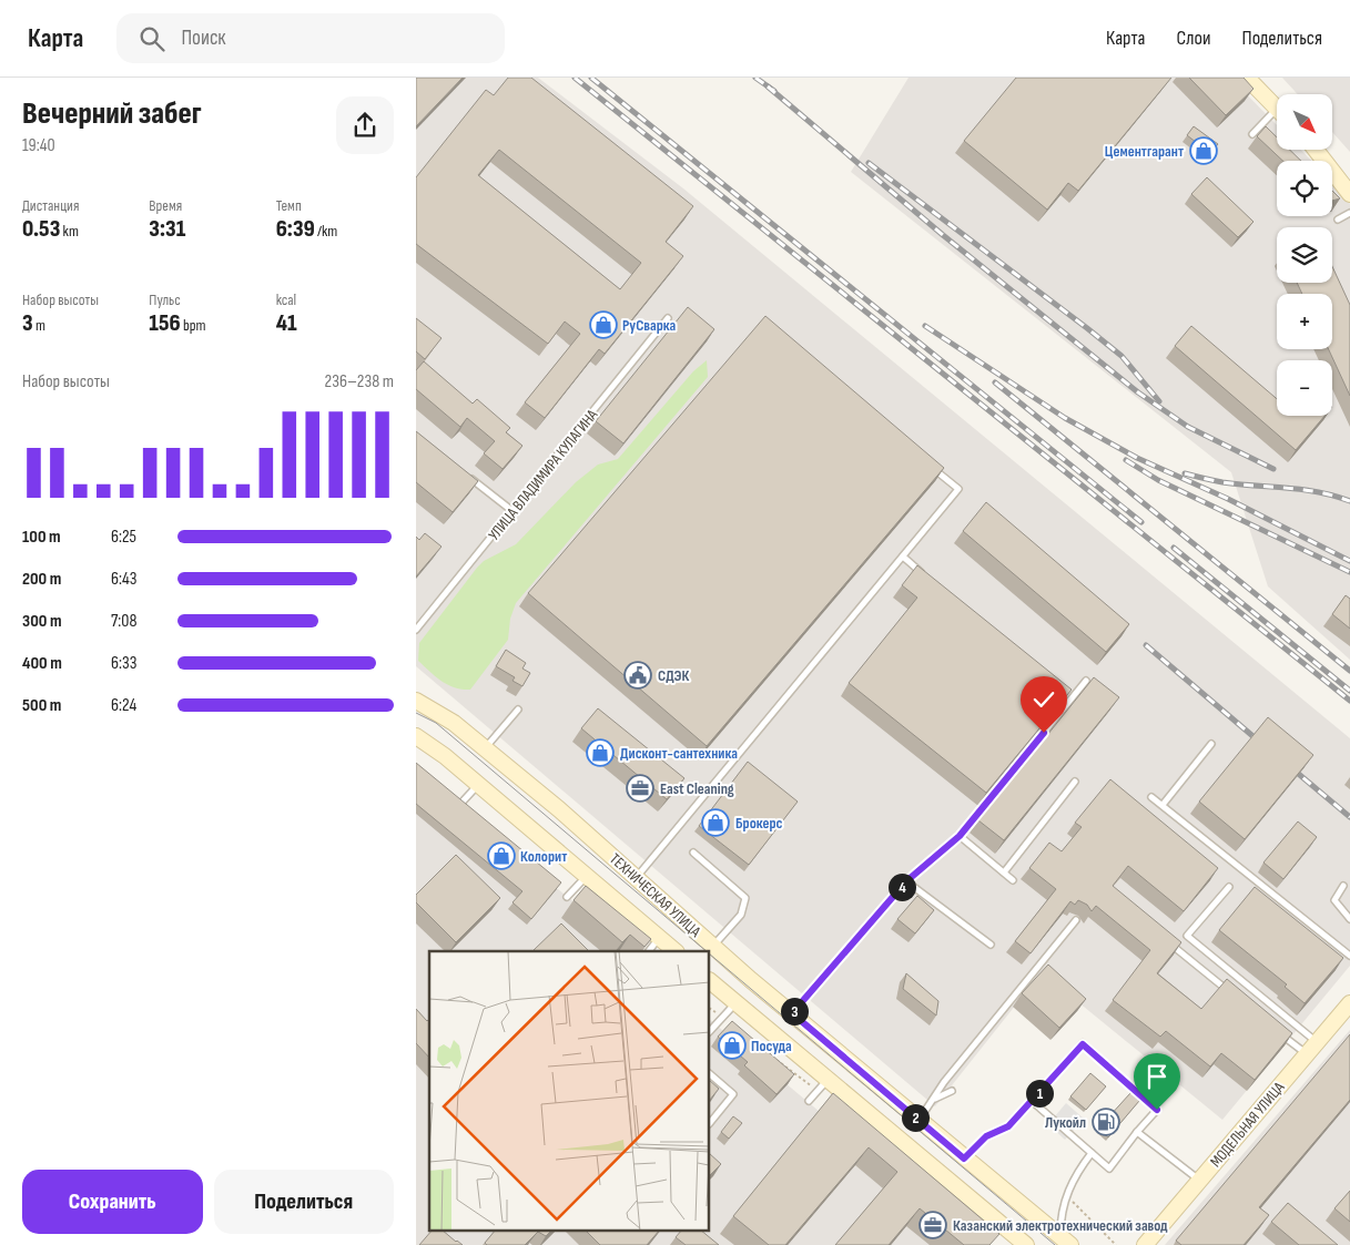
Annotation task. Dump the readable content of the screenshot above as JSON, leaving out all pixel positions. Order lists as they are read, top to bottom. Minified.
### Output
{"streets":{"main road":["ТЕХНИЧЕСКАЯ УЛИЦА","МОДЕЛЬНАЯ УЛИЦА"],"lane":["УЛИЦА ВЛАДИМИРА КУЛАГИНА"]},"places":{"shop":["Цементгарант","РуСварка","Дисконт-сантехника","Брокерс","Колорит","Посуда"],"public building":["СДЭК"],"office":["East Cleaning","Казанский электротехнический завод"],"fuel station":["Лукойл"]},"north":"bottom right","page":{"header":"Карта","search":"Поиск","nav":["Карта","Слои","Поделиться"],"heading":["Вечерний забег","19:40"],"map_buttons":["+","−"],"stats":[["Дистанция","0.53 km"],["Время","3:31"],["Темп","6:39 /km"],["Набор высоты","3 m"],["Пульс","156 bpm"],["kcal","41"]],"chart":["Набор высоты","236–238 m"],"list":[{"name":"100 m","note":"6:25"},{"name":"200 m","note":"6:43"},{"name":"300 m","note":"7:08"},{"name":"400 m","note":"6:33"},{"name":"500 m","note":"6:24"}],"pins":["4","3","1","2"],"buttons":["Сохранить","Поделиться"]}}
